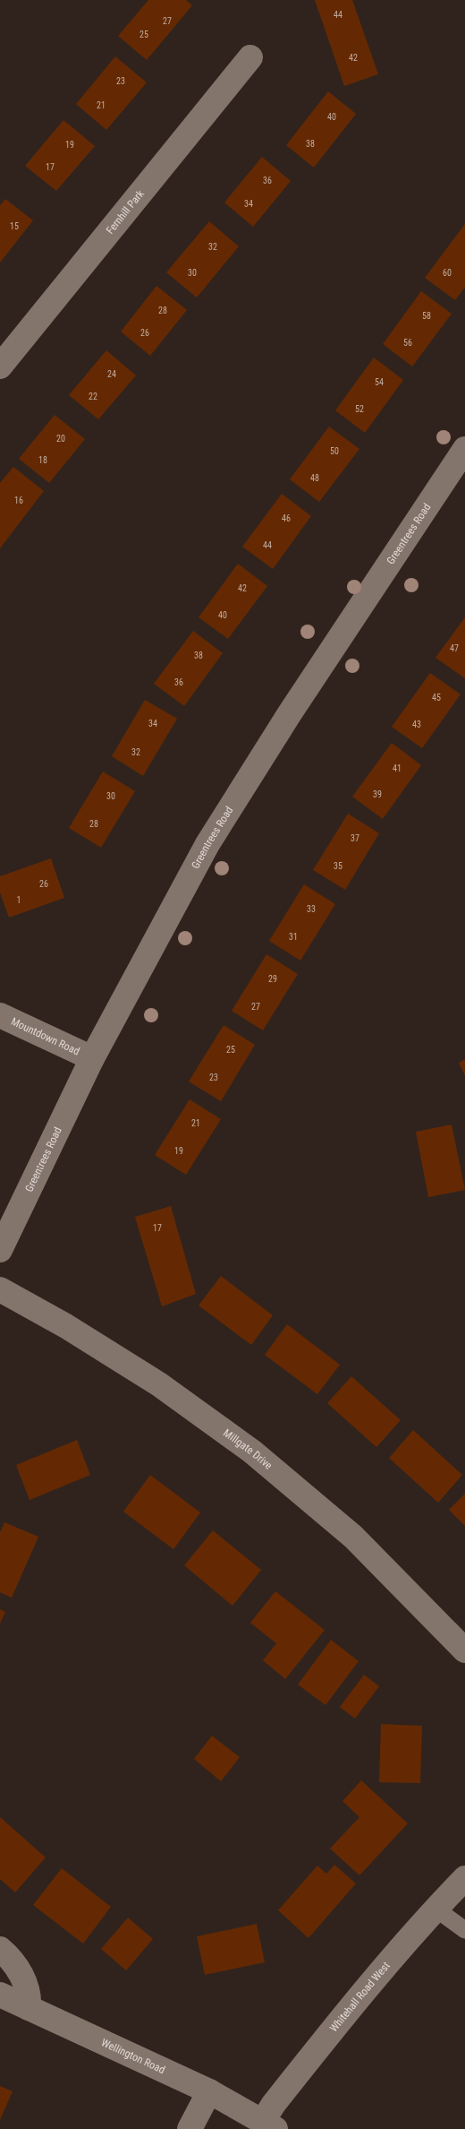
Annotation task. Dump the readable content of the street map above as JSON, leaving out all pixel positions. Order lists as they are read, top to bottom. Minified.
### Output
{"streets":{"street":["Fernhill Park","Greentrees Road","Mountdown Road","Millgate Drive","Whitehall Road West","Wellington Road"]},"crossings":[["Greentrees Road","Mountdown Road"],["Whitehall Road West","Wellington Road"]],"house_numbers":["44","27","25","42","23","21","40","38","19","17","36","34","15","32","30","60","28","58","26","56","24","54","22","52","20","50","18","48","16","46","44","42","40","47","38","36","45","34","43","32","41","39","30","28","37","35","26","1","33","31","29","27","25","23","21","19","17"]}
